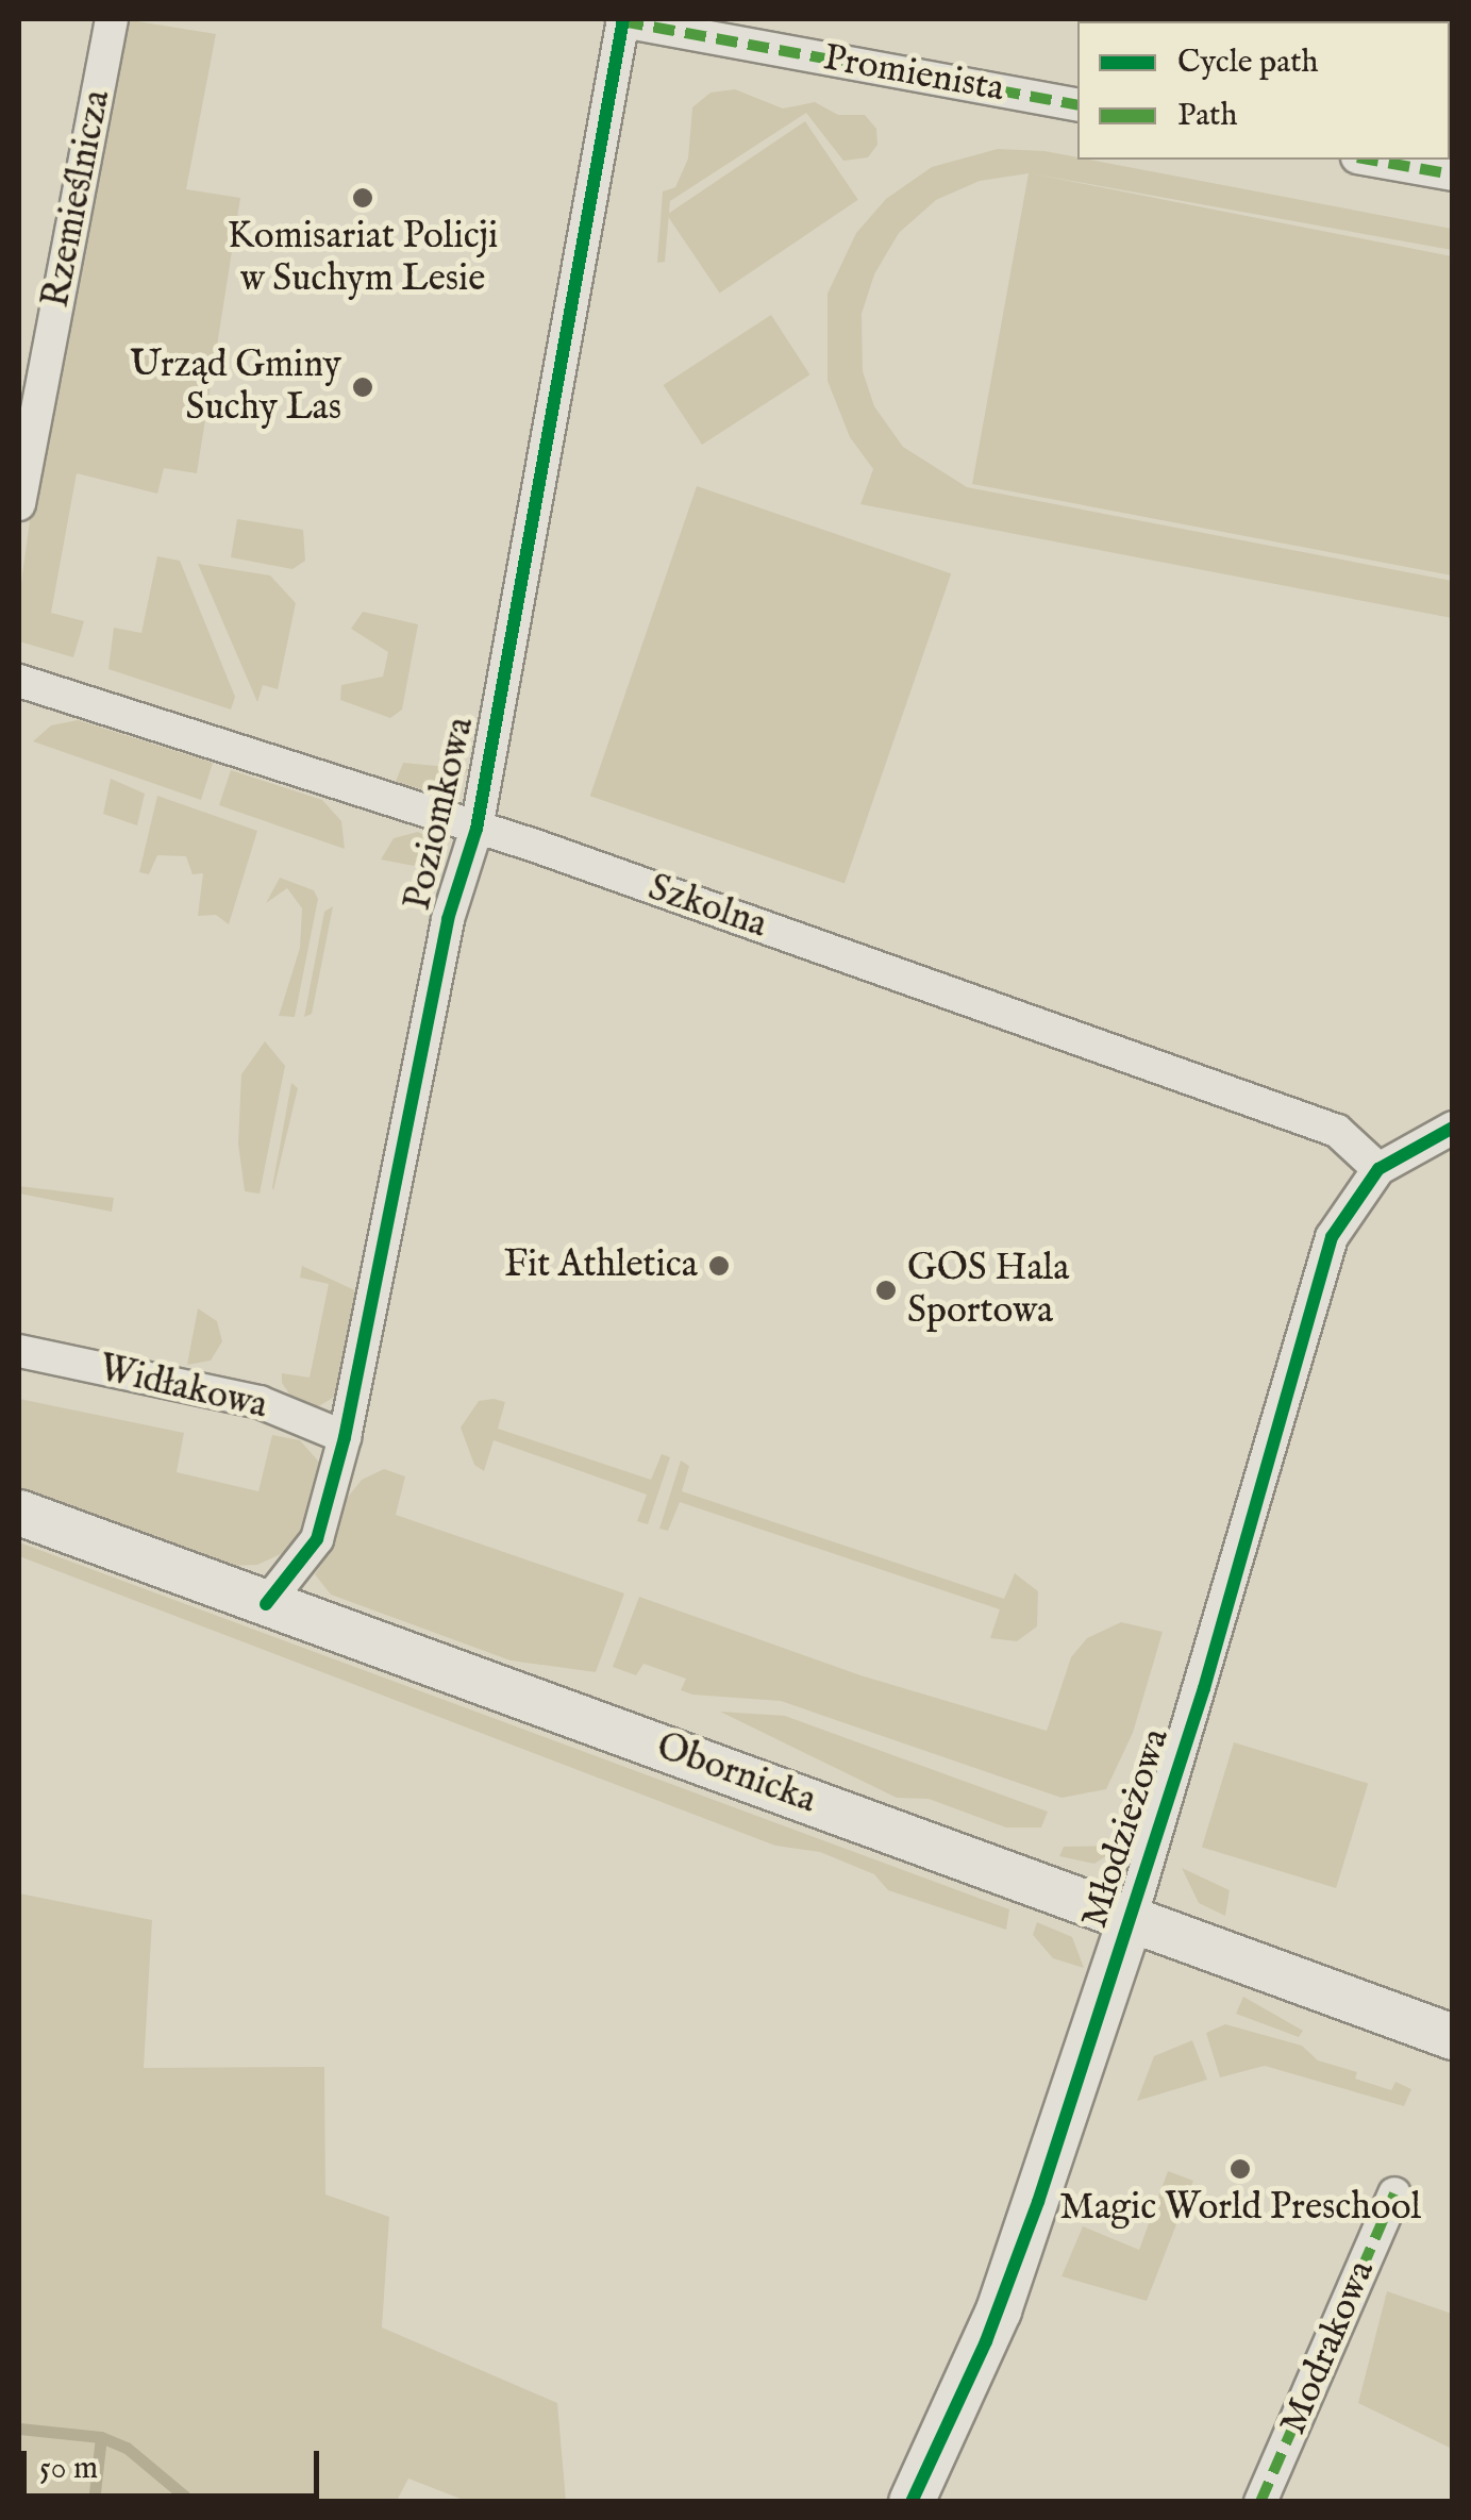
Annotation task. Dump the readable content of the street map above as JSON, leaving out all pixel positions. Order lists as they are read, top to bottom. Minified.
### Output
{"streets":{"main road":["Obornicka","Młodzieżowa"],"street":["Promienista","Rzemieślnicza","Poziomkowa","Szkolna","Widłakowa","Modrakowa"]},"crossings":[["Promienista","Poziomkowa"],["Poziomkowa","Szkolna"],["Poziomkowa","Widłakowa"],["Poziomkowa","Obornicka"],["Szkolna","Młodzieżowa"],["Obornicka","Młodzieżowa"]],"places":["Komisariat Policji w Suchym Lesie","Urząd Gminy Suchy Las","Fit Athletica","GOS Hala Sportowa","Magic World Preschool"],"legend":["Cycle path","Path"],"scale_bar":"50 m"}
